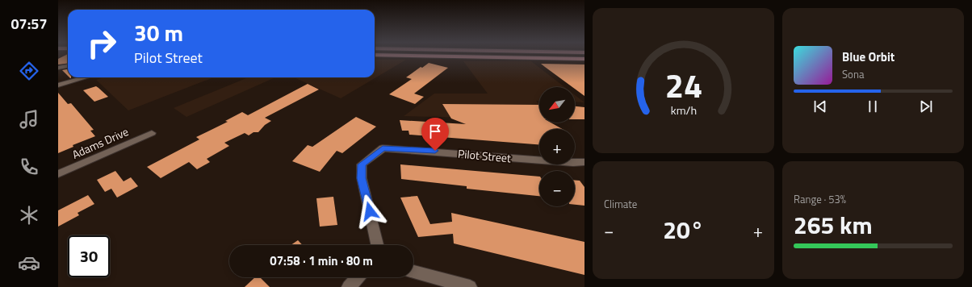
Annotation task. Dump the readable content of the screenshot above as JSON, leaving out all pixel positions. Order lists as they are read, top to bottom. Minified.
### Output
{"streets":{"street":["Adams Drive","Pilot Street"]},"north":"bottom left","page":{"tabs":"07:57","turn":["30 m","Pilot Street"],"song":["Blue Orbit","Sona"],"map_buttons":["+","−"],"tile":["Climate",["Range · 53%","265 km"]],"heat":["−","20°","+"],"limit":"30","trip":"07:58 · 1 min · 80 m","gauge":["24","km/h"]}}
